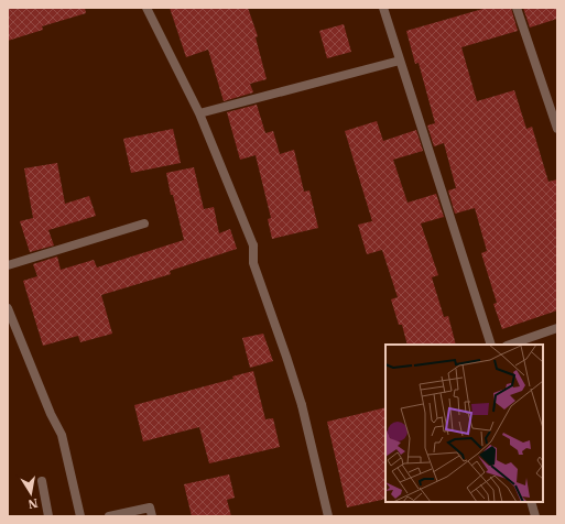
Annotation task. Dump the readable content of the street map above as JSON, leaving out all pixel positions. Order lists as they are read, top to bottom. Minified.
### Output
{"north":"bottom"}
